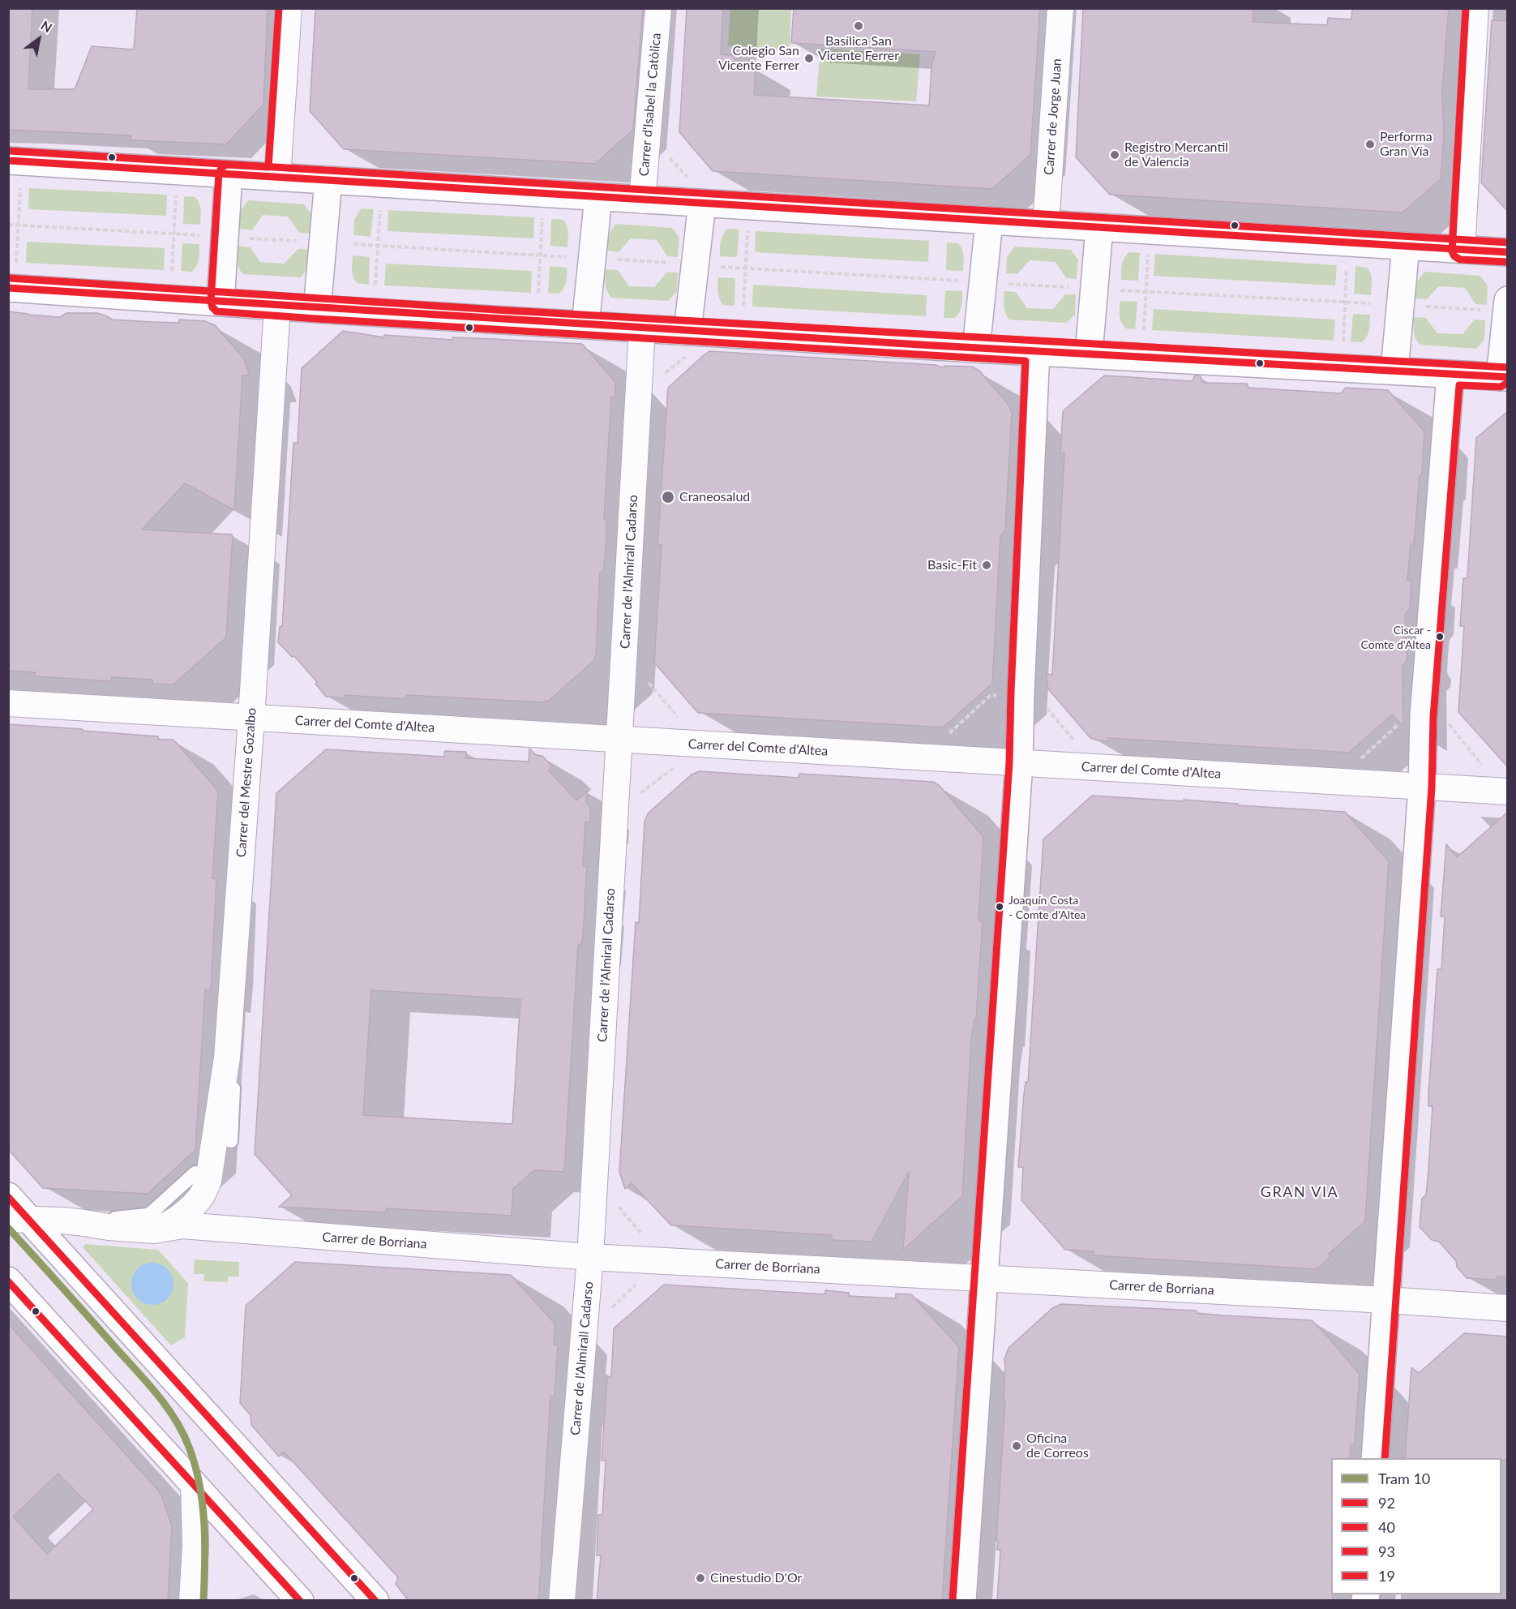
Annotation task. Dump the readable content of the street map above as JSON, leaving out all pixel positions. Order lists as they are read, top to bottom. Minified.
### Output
{"streets":{"street":["Carrer d'Isabel la Catòlica","Carrer de Jorge Juan","Carrer de l'Almirall Cadarso","Carrer del Comte d'Altea","Carrer del Mestre Gozalbo","Carrer de Borriana"]},"crossings":[["Carrer de l'Almirall Cadarso","Carrer del Comte d'Altea"],["Carrer de l'Almirall Cadarso","Carrer de Borriana"],["Carrer del Comte d'Altea","Carrer del Mestre Gozalbo"],["Carrer del Mestre Gozalbo","Carrer de Borriana"]],"districts":["GRAN VIA"],"places":["Basílica San Vicente Ferrer","Colegio San Vicente Ferrer","Performa Gran Vía","Registro Mercantil de Valencia","Craneosalud","Basic-Fit","Ciscar - Comte d'Altea","Joaquín Costa - Comte d'Altea","Oficina de Correos","Cinestudio D'Or"],"lines":["transit line 40","transit line 93","transit line 92","transit line 19","tram line 10"],"legend":["Tram 10","92","40","93","19"],"north":"top right"}
